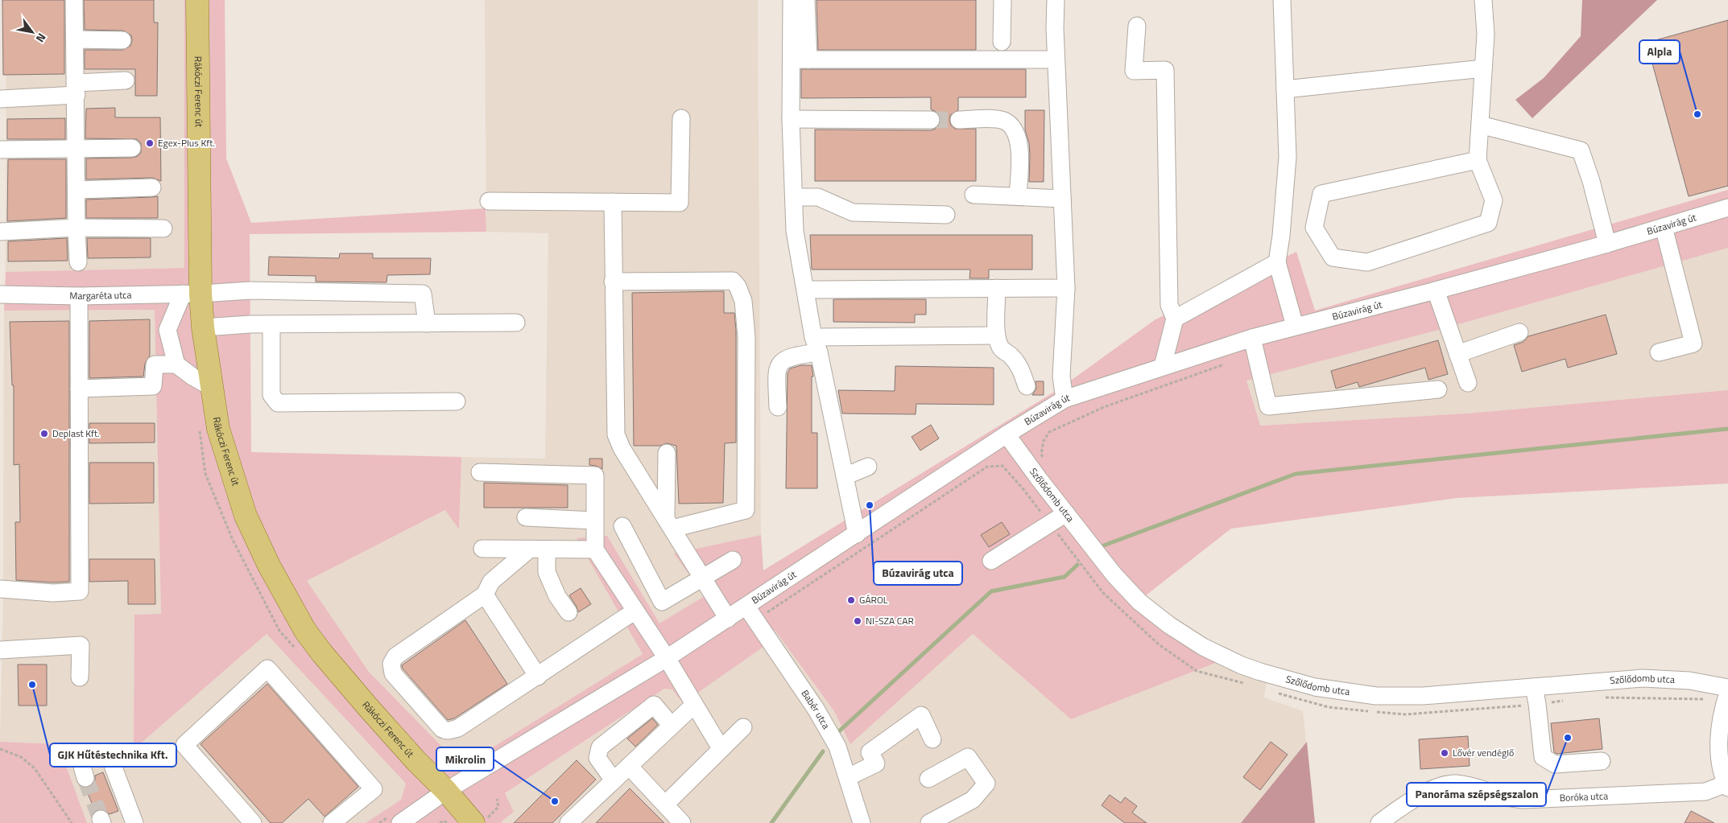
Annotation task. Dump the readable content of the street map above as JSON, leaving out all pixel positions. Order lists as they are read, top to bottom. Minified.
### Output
{"streets":{"main road":["Rákóczi Ferenc út"],"street":["Búzavirág út","Margaréta utca","Szőlődomb utca","Babér utca","Boróka utca"]},"crossings":[["Rákóczi Ferenc út","Búzavirág út"],["Rákóczi Ferenc út","Margaréta utca"],["Búzavirág út","Szőlődomb utca"],["Búzavirág út","Babér utca"]],"places":["Alpla","Egex-Plus Kft.","Deplast Kft.","Búzavirág utca","GÁROL","NI-SZA CAR","GJK Hűtéstechnika Kft.","Panoráma szépségszalon","Lővér vendéglő","Mikrolin"],"north":"bottom right"}
